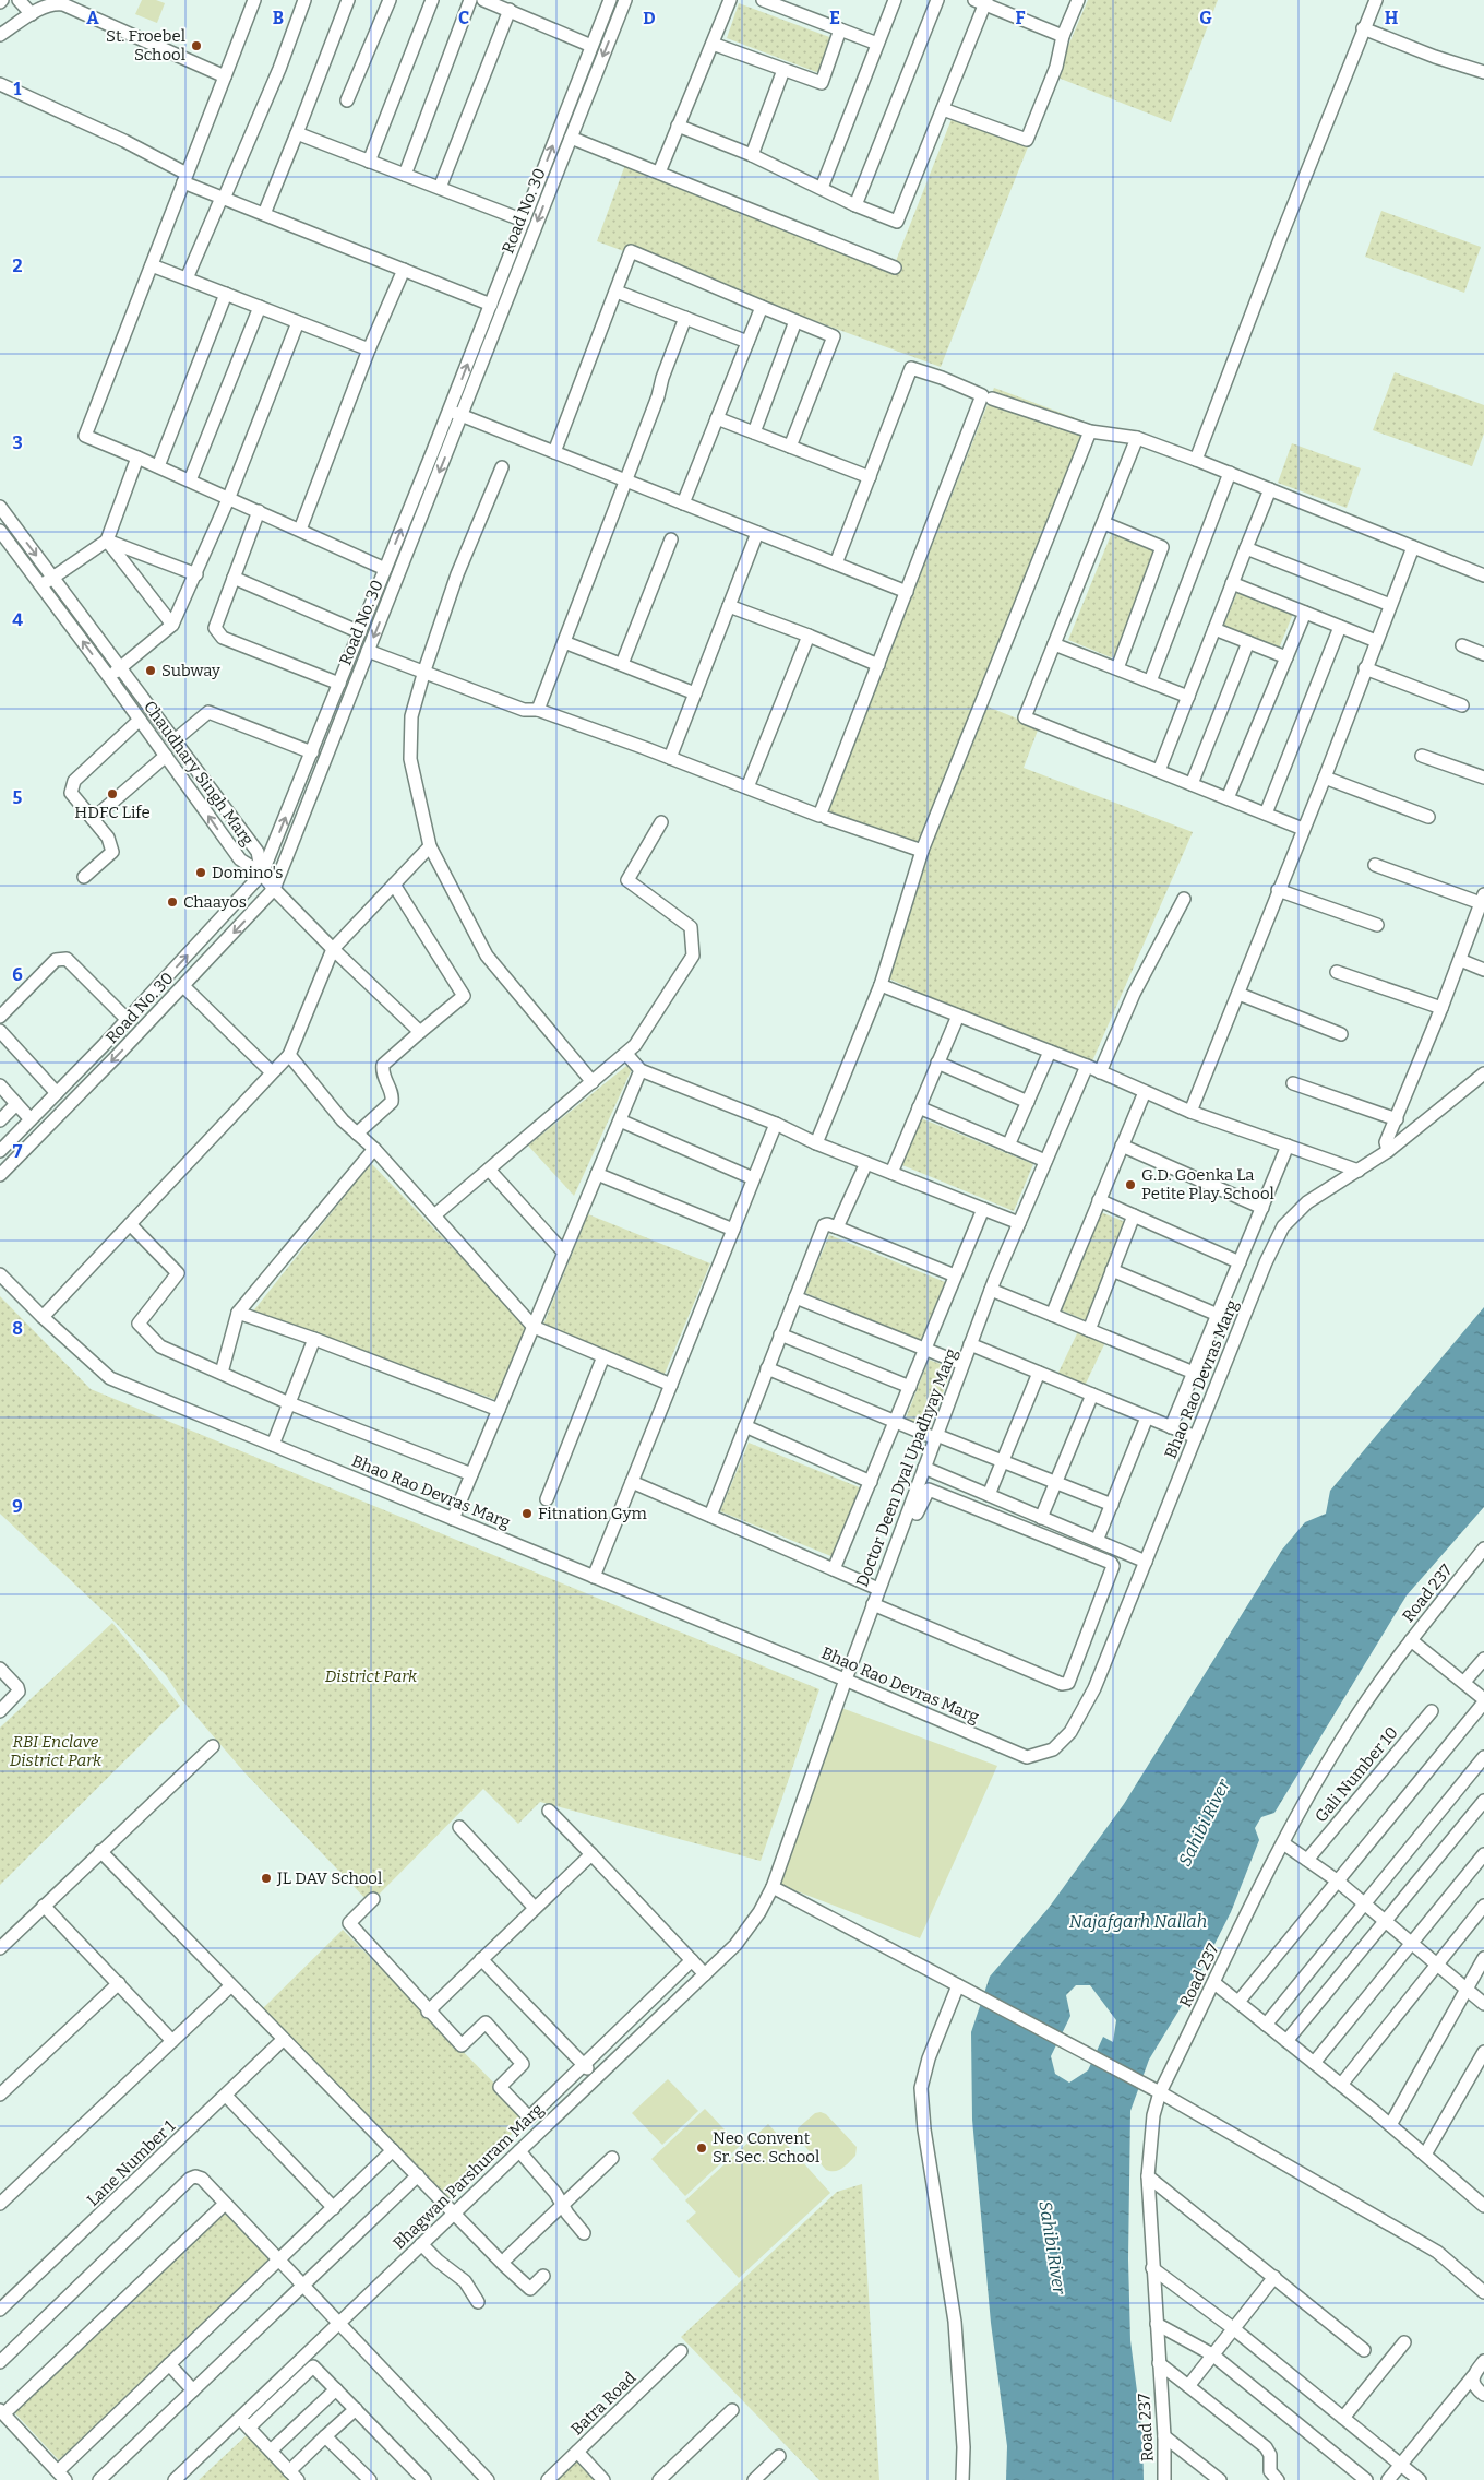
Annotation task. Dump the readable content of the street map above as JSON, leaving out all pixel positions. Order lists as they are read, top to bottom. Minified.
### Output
{"streets":{"street":["Road No. 30","Chaudhary Singh Marg","Bhao Rao Devras Marg","Doctor Deen Dyal Upadhyay Marg","Road 237","Gali Number 10","Lane Number 1","Bhagwan Parshuram Marg","Batra Road"]},"crossings":[["Road No. 30","Chaudhary Singh Marg"],["Bhao Rao Devras Marg","Doctor Deen Dyal Upadhyay Marg"],["Doctor Deen Dyal Upadhyay Marg","Bhagwan Parshuram Marg"]],"water":["Sahibi River","Najafgarh Nallah"],"parks":["District Park","RBI Enclave District Park"],"places":["St. Froebel School","Subway","HDFC Life","Domino's","Chaayos","G.D. Goenka La Petite Play School","Fitnation Gym","JL DAV School","Neo Convent Sr. Sec. School"],"grid":{"columns":["A","B","C","D","E","F","G","H"],"rows":["1","2","3","4","5","6","7","8","9"]}}
